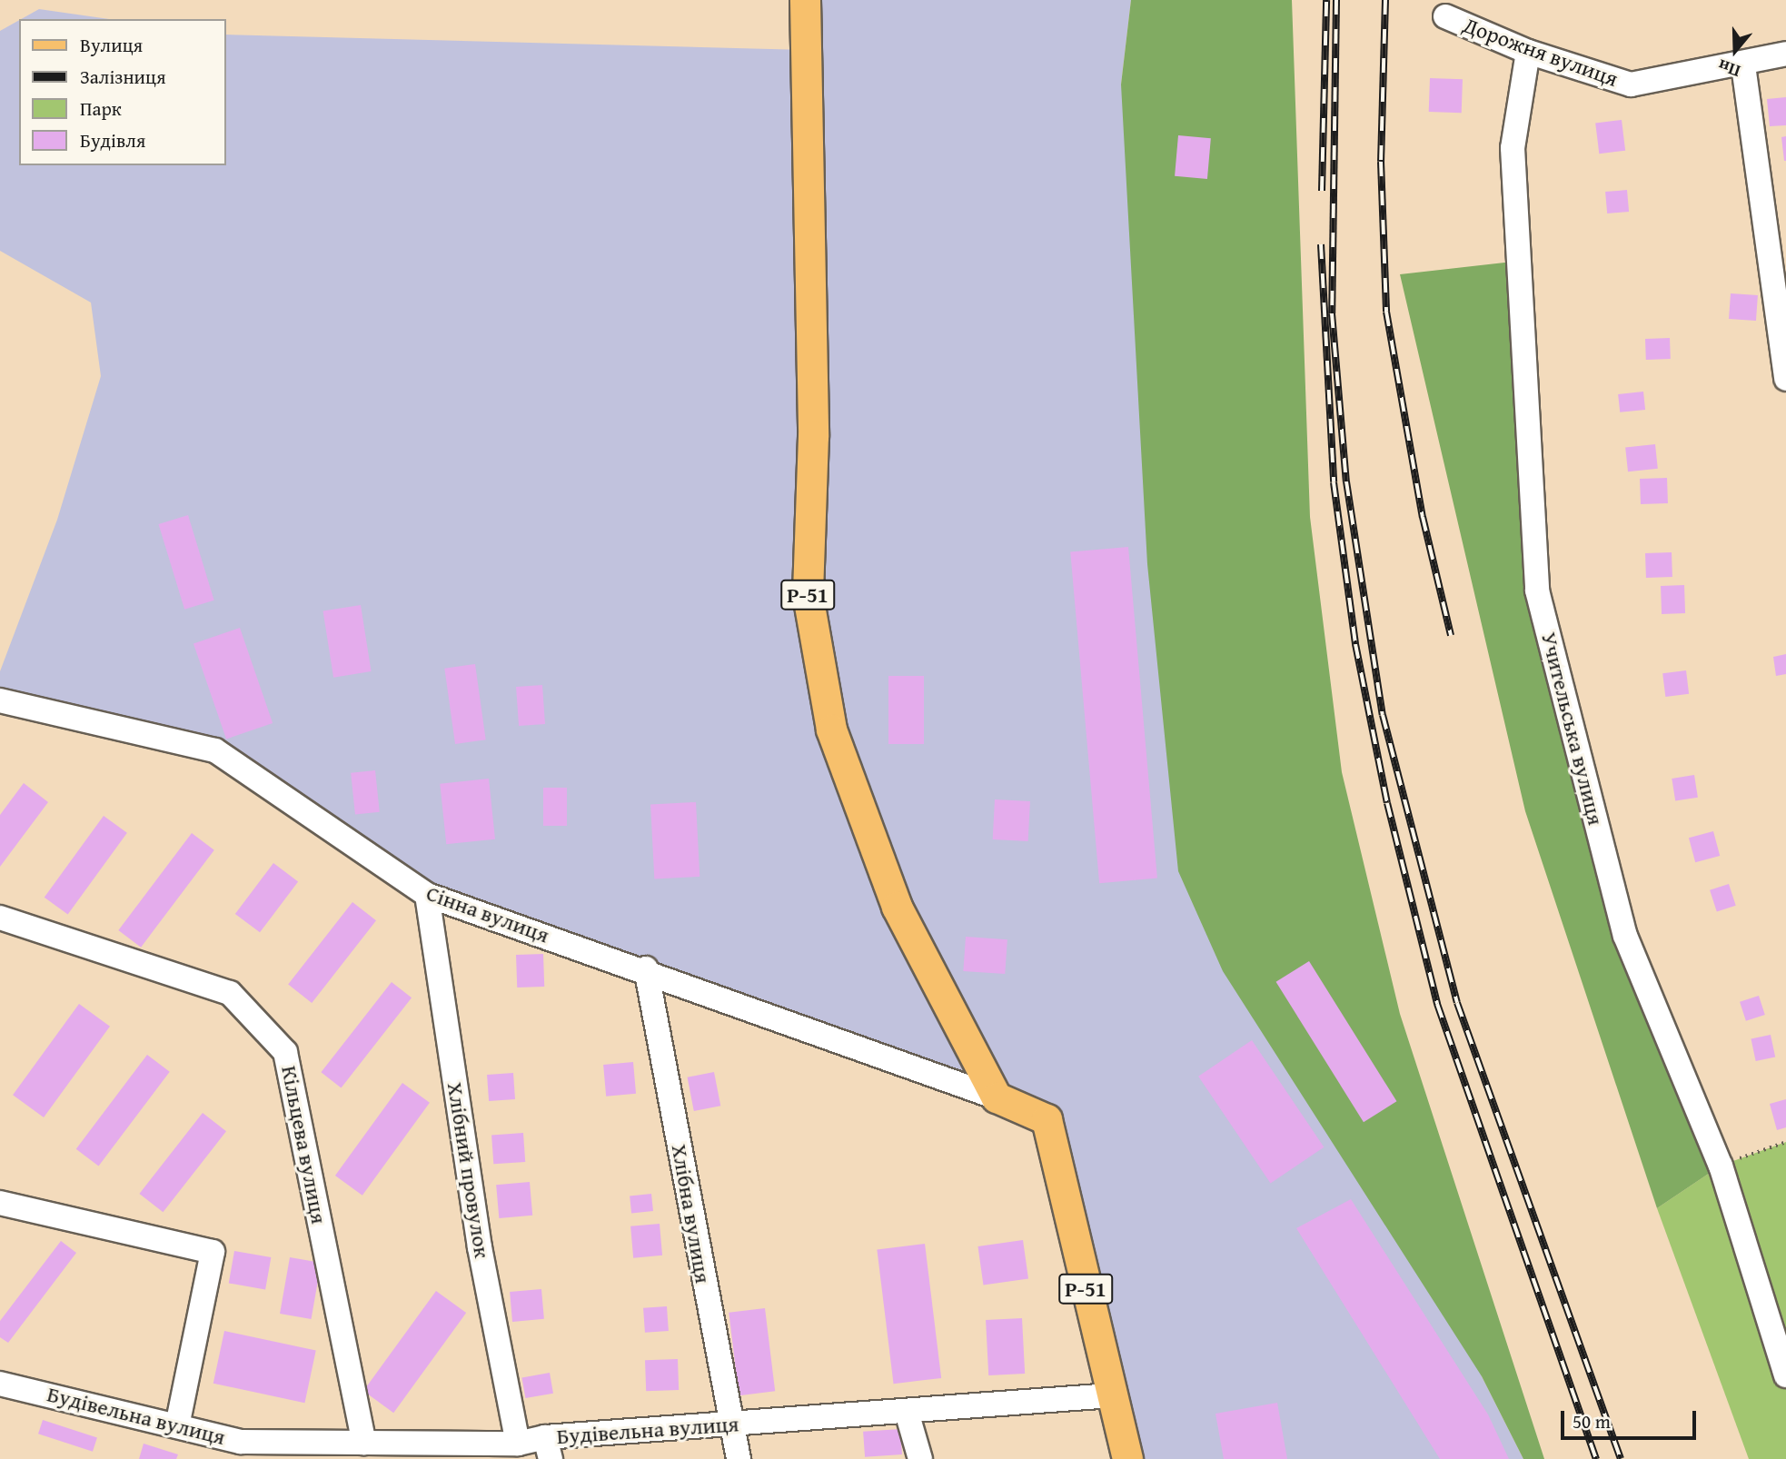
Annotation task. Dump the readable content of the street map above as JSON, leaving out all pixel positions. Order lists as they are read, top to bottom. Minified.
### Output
{"streets":{"main road":["Р-51"],"street":["Дорожня вулиця","Учительська вулиця","Сінна вулиця","Кільцева вулиця","Хлібний провулок","Хлібна вулиця","Будівельна вулиця"]},"crossings":[["Дорожня вулиця","Учительська вулиця"],["Р-51","Сінна вулиця"],["Р-51","Будівельна вулиця"],["Сінна вулиця","Хлібний провулок"],["Сінна вулиця","Хлібна вулиця"],["Кільцева вулиця","Будівельна вулиця"],["Хлібний провулок","Будівельна вулиця"],["Хлібна вулиця","Будівельна вулиця"]],"legend":["Вулиця","Залізниця","Парк","Будівля"],"scale_bar":"50 m","north":"bottom"}
